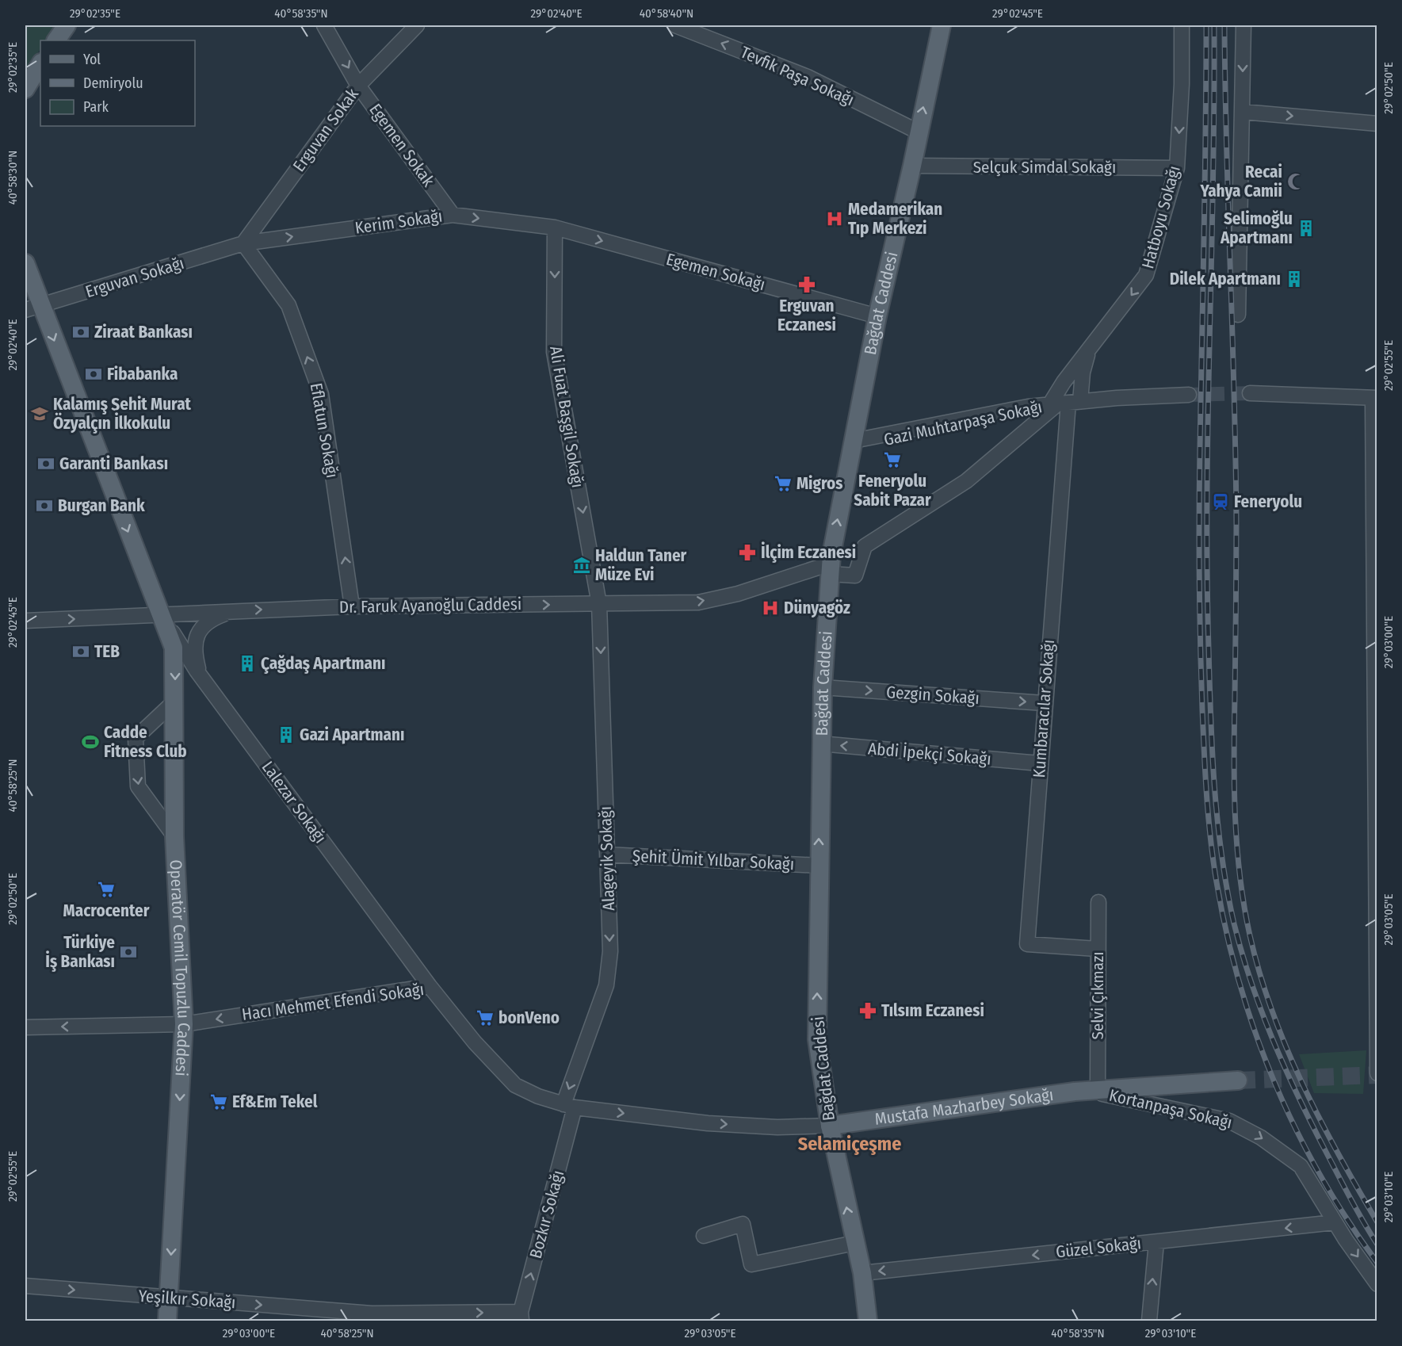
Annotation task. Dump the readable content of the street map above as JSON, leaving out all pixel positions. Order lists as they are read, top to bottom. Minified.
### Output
{"streets":{"main road":["Bağdat Caddesi","Operatör Cemil Topuzlu Caddesi","Mustafa Mazharbey Sokağı"],"street":["Tevfik Paşa Sokağı","Erguvan Sokak","Egemen Sokak","Selçuk Simdal Sokağı","Hatboyu Sokağı","Kerim Sokağı","Egemen Sokağı","Erguvan Sokağı","Ali Fuat Başgil Sokağı","Gazi Muhtarpaşa Sokağı","Eflatun Sokağı","Dr. Faruk Ayanoğlu Caddesi","Gezgin Sokağı","Kumbaracılar Sokağı","Abdi İpekçi Sokağı","Lalezar Sokağı","Alageyik Sokağı","Şehit Ümit Yılbar Sokağı","Selvi Çıkmazı","Hacı Mehmet Efendi Sokağı","Kortanpaşa Sokağı","Bozkır Sokağı","Güzel Sokağı","Yeşilkır Sokağı"]},"crossings":[["Tevfik Paşa Sokağı","Bağdat Caddesi"],["Erguvan Sokak","Egemen Sokak"],["Erguvan Sokak","Kerim Sokağı"],["Erguvan Sokak","Erguvan Sokağı"],["Erguvan Sokak","Eflatun Sokağı"],["Egemen Sokak","Kerim Sokağı"],["Selçuk Simdal Sokağı","Hatboyu Sokağı"],["Selçuk Simdal Sokağı","Bağdat Caddesi"],["Hatboyu Sokağı","Gazi Muhtarpaşa Sokağı"],["Hatboyu Sokağı","Kumbaracılar Sokağı"],["Kerim Sokağı","Egemen Sokağı"],["Kerim Sokağı","Erguvan Sokağı"],["Kerim Sokağı","Ali Fuat Başgil Sokağı"],["Kerim Sokağı","Eflatun Sokağı"],["Egemen Sokağı","Bağdat Caddesi"],["Egemen Sokağı","Ali Fuat Başgil Sokağı"],["Erguvan Sokağı","Eflatun Sokağı"],["Erguvan Sokağı","Operatör Cemil Topuzlu Caddesi"],["Bağdat Caddesi","Gazi Muhtarpaşa Sokağı"],["Bağdat Caddesi","Dr. Faruk Ayanoğlu Caddesi"],["Bağdat Caddesi","Gezgin Sokağı"],["Bağdat Caddesi","Abdi İpekçi Sokağı"],["Bağdat Caddesi","Şehit Ümit Yılbar Sokağı"],["Bağdat Caddesi","Hacı Mehmet Efendi Sokağı"],["Bağdat Caddesi","Mustafa Mazharbey Sokağı"],["Bağdat Caddesi","Güzel Sokağı"],["Ali Fuat Başgil Sokağı","Dr. Faruk Ayanoğlu Caddesi"],["Ali Fuat Başgil Sokağı","Alageyik Sokağı"],["Gazi Muhtarpaşa Sokağı","Kumbaracılar Sokağı"],["Eflatun Sokağı","Dr. Faruk Ayanoğlu Caddesi"],["Dr. Faruk Ayanoğlu Caddesi","Lalezar Sokağı"],["Dr. Faruk Ayanoğlu Caddesi","Alageyik Sokağı"],["Dr. Faruk Ayanoğlu Caddesi","Operatör Cemil Topuzlu Caddesi"],["Gezgin Sokağı","Kumbaracılar Sokağı"],["Kumbaracılar Sokağı","Abdi İpekçi Sokağı"],["Kumbaracılar Sokağı","Selvi Çıkmazı"],["Lalezar Sokağı","Operatör Cemil Topuzlu Caddesi"],["Lalezar Sokağı","Hacı Mehmet Efendi Sokağı"],["Alageyik Sokağı","Şehit Ümit Yılbar Sokağı"],["Alageyik Sokağı","Hacı Mehmet Efendi Sokağı"],["Alageyik Sokağı","Bozkır Sokağı"],["Operatör Cemil Topuzlu Caddesi","Hacı Mehmet Efendi Sokağı"],["Operatör Cemil Topuzlu Caddesi","Yeşilkır Sokağı"],["Selvi Çıkmazı","Mustafa Mazharbey Sokağı"],["Selvi Çıkmazı","Kortanpaşa Sokağı"],["Hacı Mehmet Efendi Sokağı","Mustafa Mazharbey Sokağı"],["Hacı Mehmet Efendi Sokağı","Bozkır Sokağı"],["Mustafa Mazharbey Sokağı","Kortanpaşa Sokağı"],["Kortanpaşa Sokağı","Güzel Sokağı"],["Bozkır Sokağı","Yeşilkır Sokağı"]],"one_way":["Tevfik Paşa Sokağı","Kerim Sokağı","Egemen Sokağı","Bağdat Caddesi","Ali Fuat Başgil Sokağı","Eflatun Sokağı","Dr. Faruk Ayanoğlu Caddesi","Gezgin Sokağı","Abdi İpekçi Sokağı","Alageyik Sokağı","Operatör Cemil Topuzlu Caddesi","Kortanpaşa Sokağı","Bozkır Sokağı","Güzel Sokağı","Yeşilkır Sokağı"],"districts":["Selamiçeşme"],"places":{"mosque":["Recai Yahya Camii"],"hospital":["Medamerikan Tıp Merkezi","Dünyagöz"],"building":["Selimoğlu Apartmanı","Dilek Apartmanı","Çağdaş Apartmanı","Gazi Apartmanı"],"pharmacy":["Erguvan Eczanesi","İlçim Eczanesi","Tılsım Eczanesi"],"bank":["Ziraat Bankası","Fibabanka","Garanti Bankası","Burgan Bank","TEB","Türkiye İş Bankası"],"school or university":["Kalamış Şehit Murat Özyalçın İlkokulu"],"supermarket":["Feneryolu Sabit Pazar","Migros","Macrocenter","bonVeno","Ef&Em Tekel"],"station":["Feneryolu"],"museum":["Haldun Taner Müze Evi"],"sports":["Cadde Fitness Club"]},"legend":["Yol","Demiryolu","Park"],"coordinates":["29°02'35\"E","40°58'35\"N","29°02'40\"E","40°58'40\"N","29°02'45\"E","29°02'50\"E","40°58'30\"N","29°02'55\"E","29°03'00\"E","40°58'25\"N","29°03'05\"E","29°03'10\"E"]}
